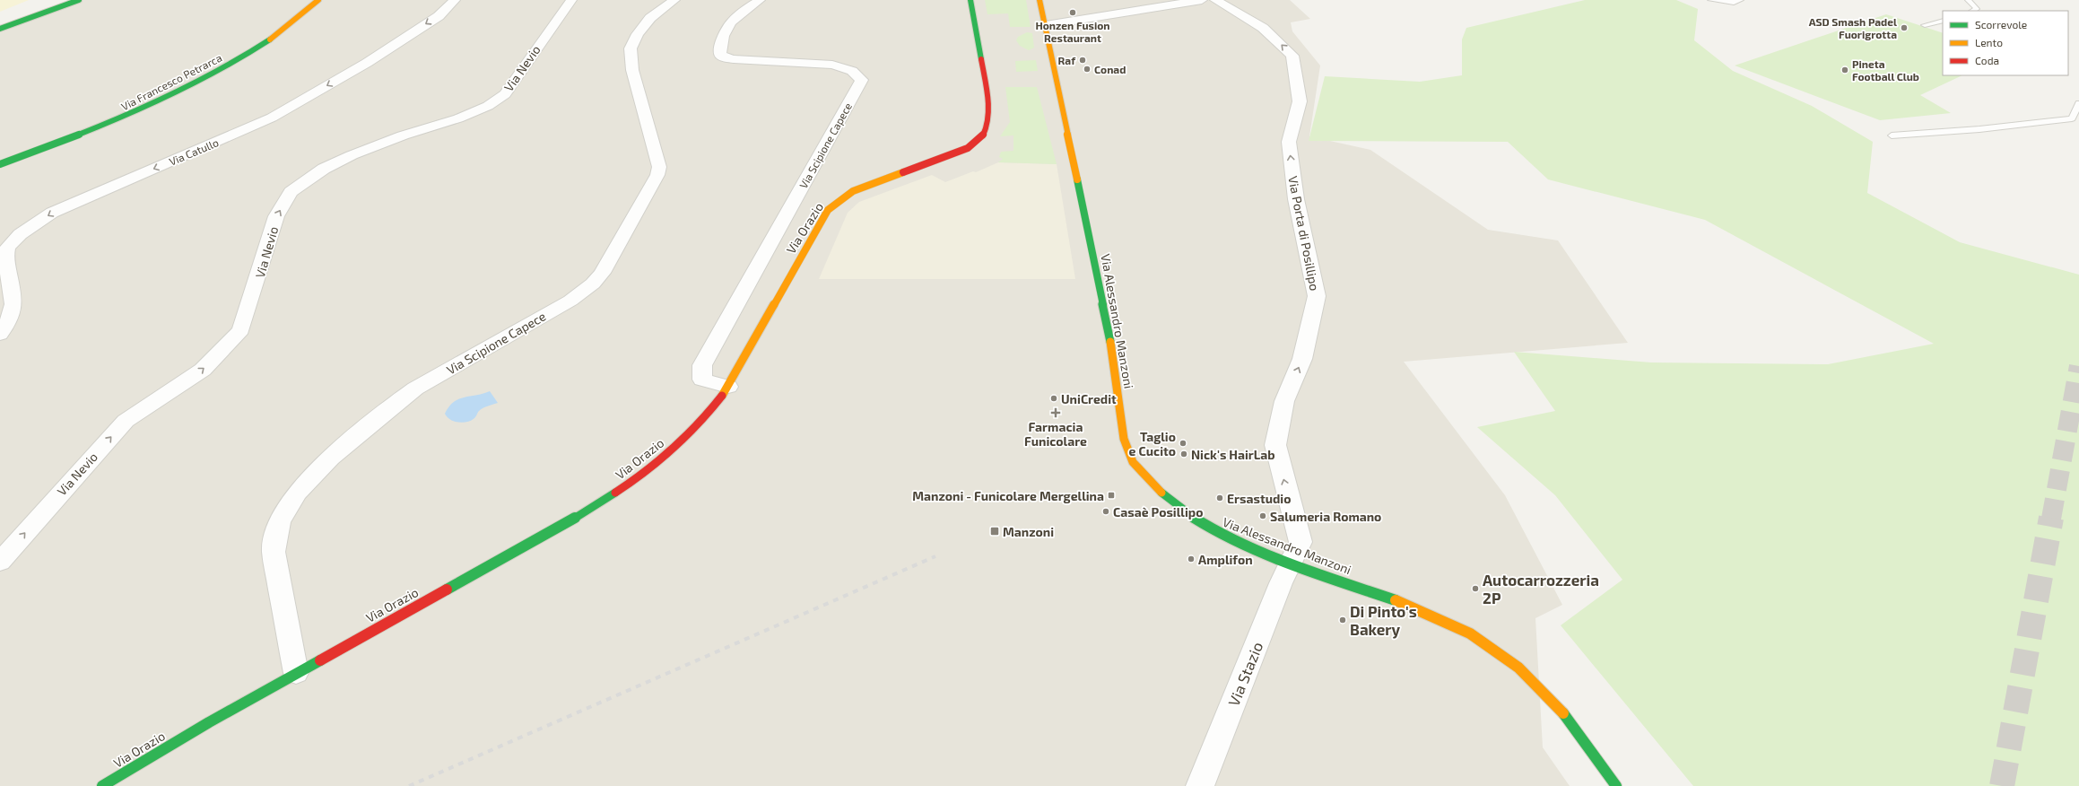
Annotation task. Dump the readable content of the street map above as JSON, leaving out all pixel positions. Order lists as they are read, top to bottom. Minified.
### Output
{"streets":{"street":["Via Nevio","Via Francesco Petrarca","Via Scipione Capece","Via Catullo","Via Orazio","Via Porta di Posillipo","Via Alessandro Manzoni","Via Stazio"]},"crossings":[["Via Scipione Capece","Via Orazio"],["Via Porta di Posillipo","Via Alessandro Manzoni"],["Via Porta di Posillipo","Via Stazio"],["Via Alessandro Manzoni","Via Stazio"]],"one_way":["Via Nevio","Via Catullo","Via Porta di Posillipo"],"places":{"other":["Honzen Fusion Restaurant","ASD Smash Padel Fuorigrotta","Raf","Conad","Pineta Football Club","UniCredit","Taglio e Cucito","Nick's HairLab","Ersastudio","Casaè Posillipo","Salumeria Romano","Amplifon","Autocarrozzeria 2P","Di Pinto's Bakery"],"health":["Farmacia Funicolare"],"transit":["Manzoni - Funicolare Mergellina","Manzoni"]},"legend":["Scorrevole","Lento","Coda"]}
